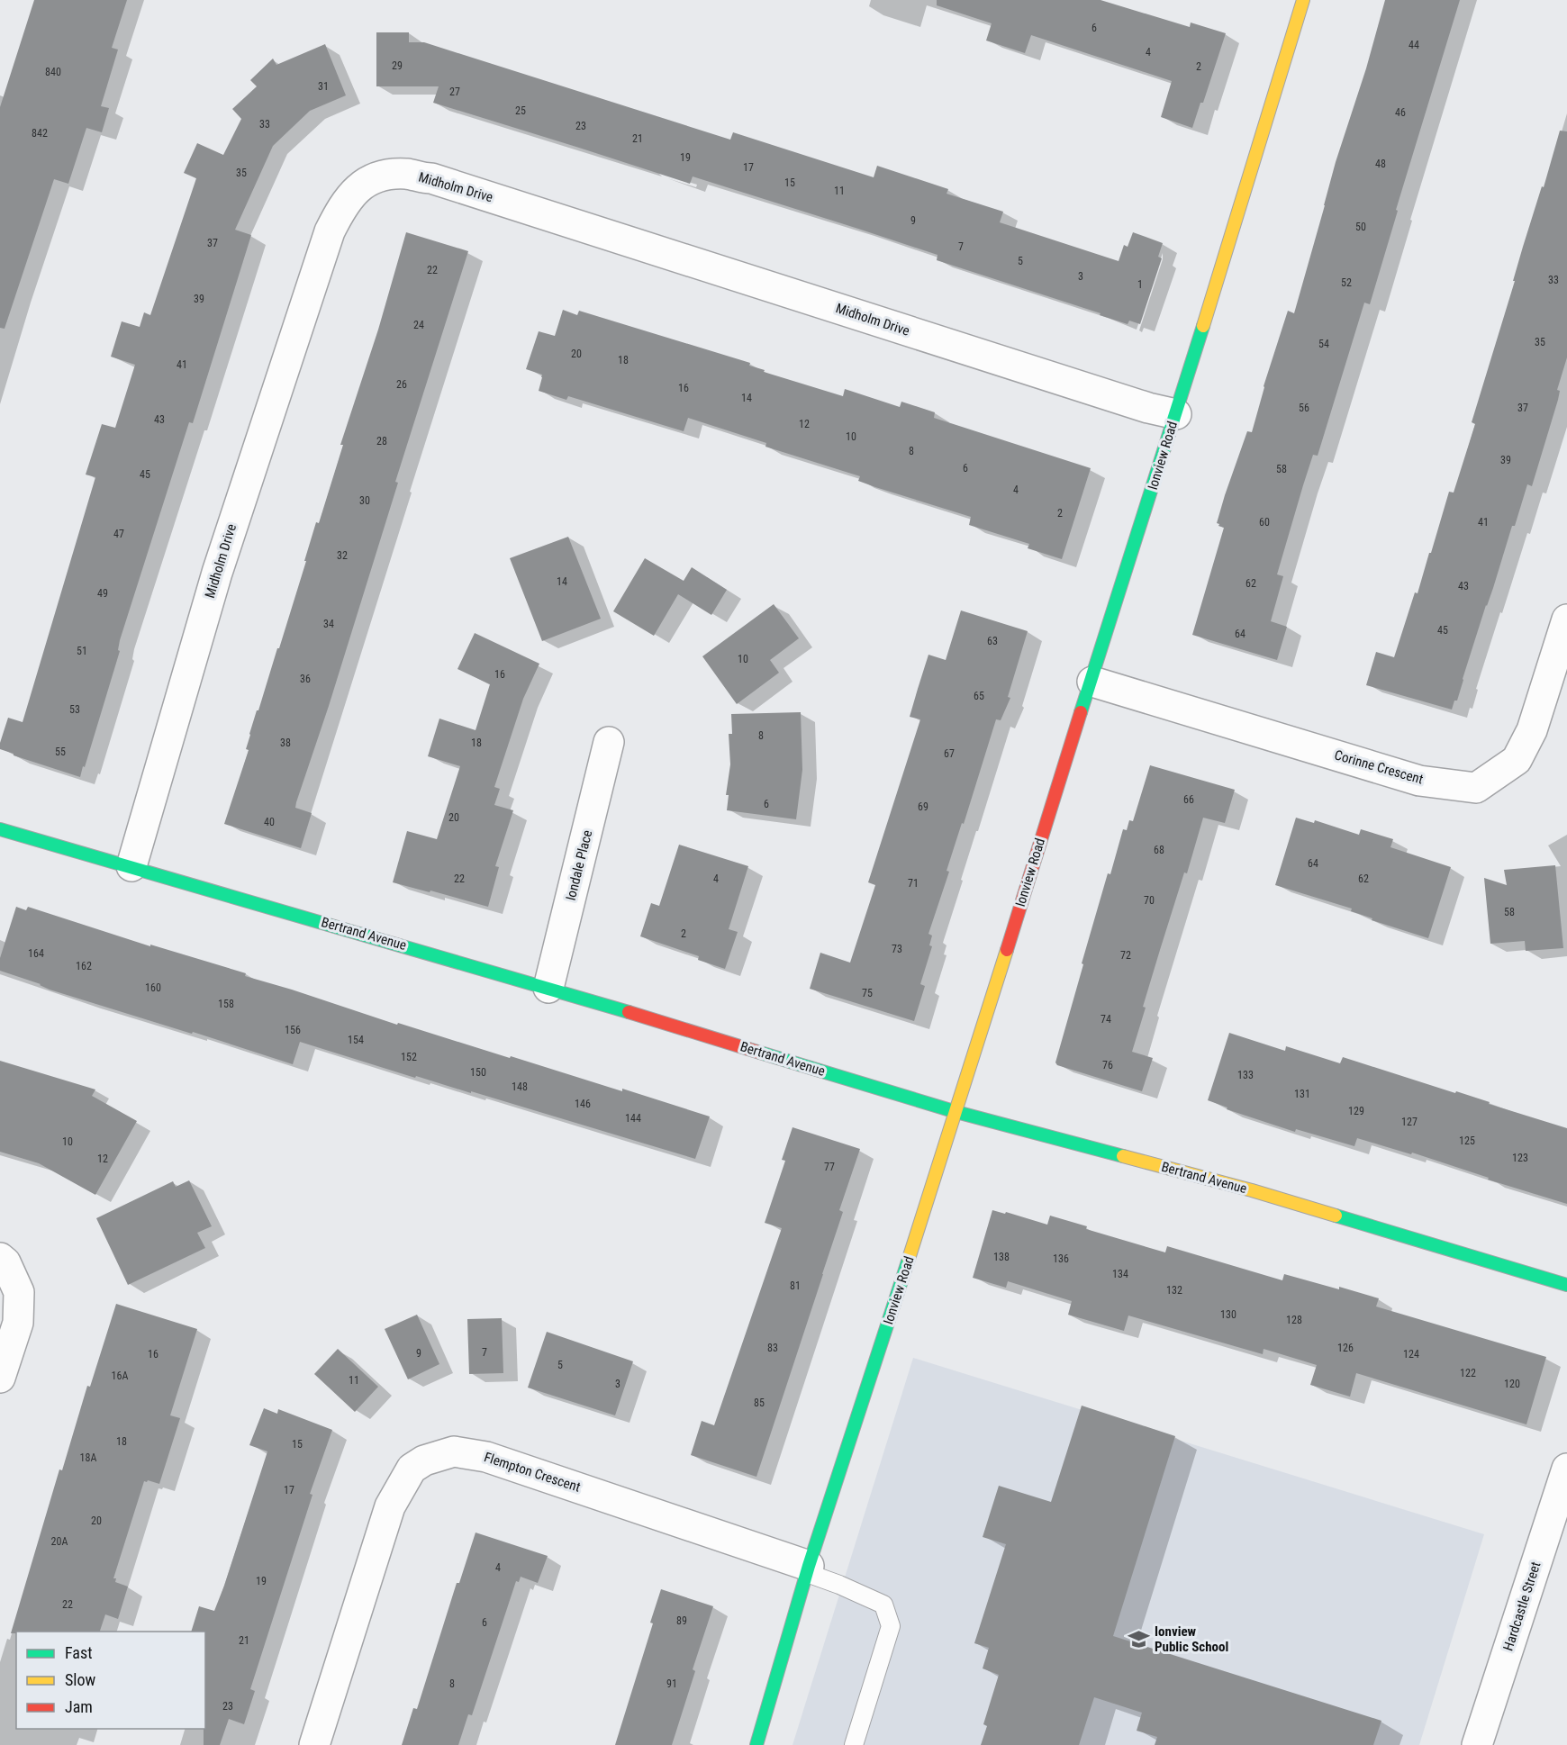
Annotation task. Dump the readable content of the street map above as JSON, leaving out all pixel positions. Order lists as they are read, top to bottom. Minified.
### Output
{"streets":{"street":["Midholm Drive","Ionview Road","Corinne Crescent","Iondale Place","Bertrand Avenue","Flempton Crescent","Hardcastle Street"]},"crossings":[["Midholm Drive","Ionview Road"],["Midholm Drive","Bertrand Avenue"],["Ionview Road","Corinne Crescent"],["Ionview Road","Bertrand Avenue"],["Ionview Road","Flempton Crescent"],["Iondale Place","Bertrand Avenue"]],"places":{"school or university":["Ionview Public School"]},"house_numbers":["6","44","4","29","2","840","31","27","25","46","33","23","842","21","19","48","17","35","15","11","9","50","37","7","5","22","3","33","52","1","39","24","35","54","20","18","41","26","16","14","56","37","43","12","10","28","8","39","6","58","45","4","30","2","60","41","47","32","14","62","43","49","34","45","64","63","51","10","16","36","65","53","8","38","18","55","67","66","6","69","20","40","68","64","22","4","62","71","70","58","2","73","164","72","162","160","75","158","74","156","154","152","76","150","133","148","131","146","129","144","127","125","10","123","12","77","138","136","134","81","132","130","128","83","126","7","9","16","124","5","122","16A","11","3","120","85","18","15","18A","17","20","20A","4","19","22","89","6","21","8","91","23"],"legend":["Fast","Slow","Jam"]}
